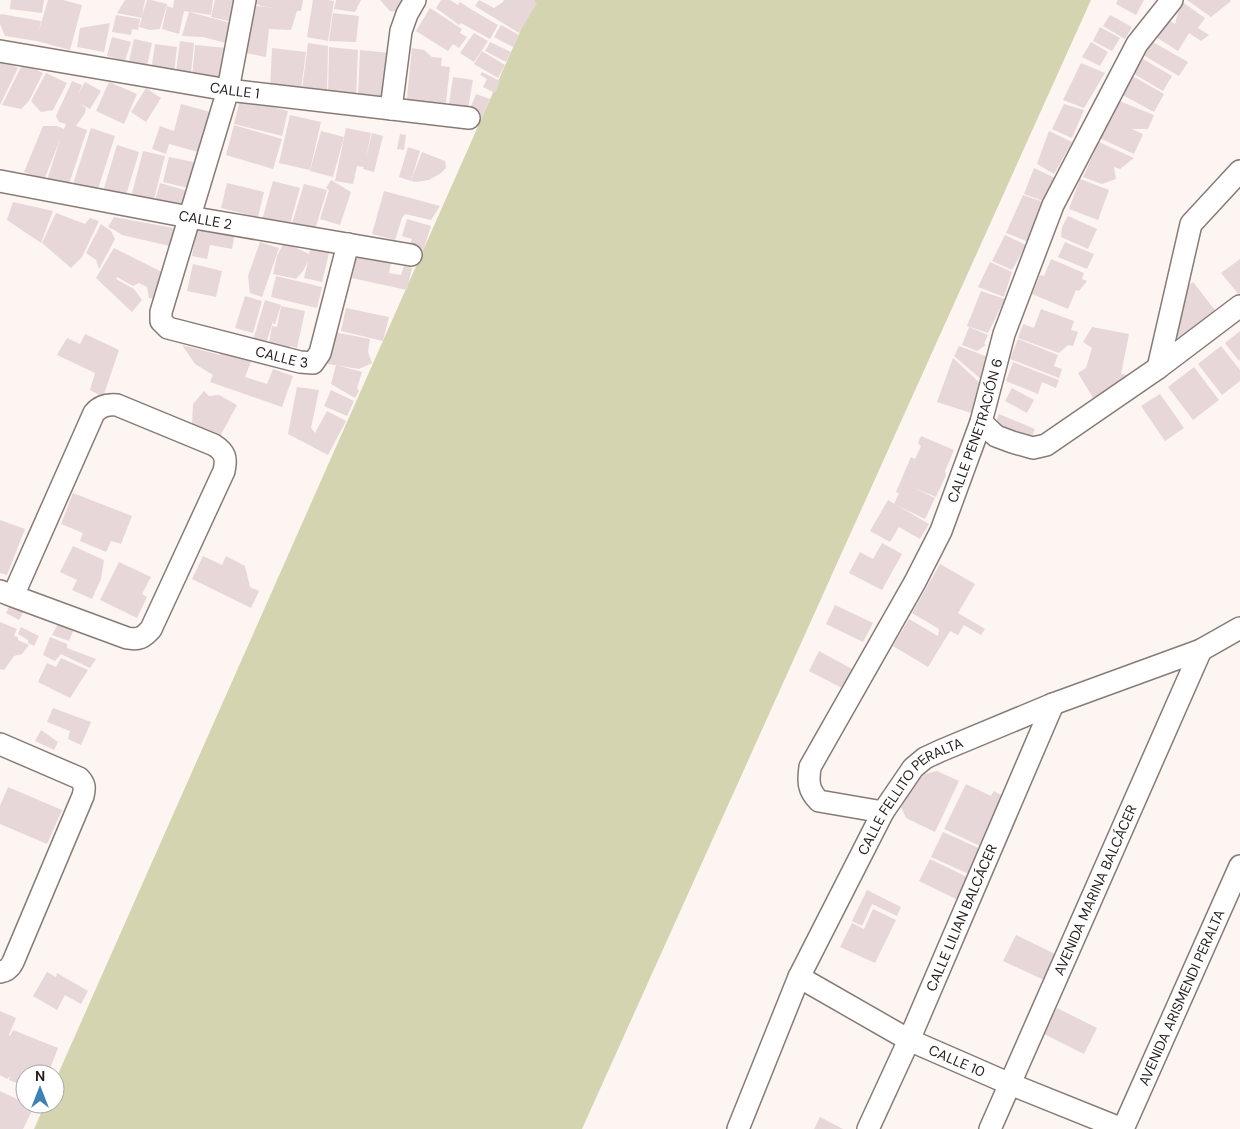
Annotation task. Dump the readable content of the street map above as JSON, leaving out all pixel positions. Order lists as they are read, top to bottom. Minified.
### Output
{"streets":{"street":["CALLE 1","CALLE 2","CALLE 3","CALLE PENETRACIÓN 6","CALLE FELLITO PERALTA","AVENIDA MARINA BALCÁCER","CALLE LILIAN BALCÁCER","AVENIDA ARISMENDI PERALTA","CALLE 10"]},"crossings":[["CALLE 2","CALLE 3"],["CALLE PENETRACIÓN 6","CALLE FELLITO PERALTA"],["CALLE FELLITO PERALTA","AVENIDA MARINA BALCÁCER"],["CALLE FELLITO PERALTA","CALLE LILIAN BALCÁCER"],["CALLE FELLITO PERALTA","CALLE 10"],["AVENIDA MARINA BALCÁCER","CALLE 10"],["CALLE LILIAN BALCÁCER","CALLE 10"],["AVENIDA ARISMENDI PERALTA","CALLE 10"]],"north":"top"}
